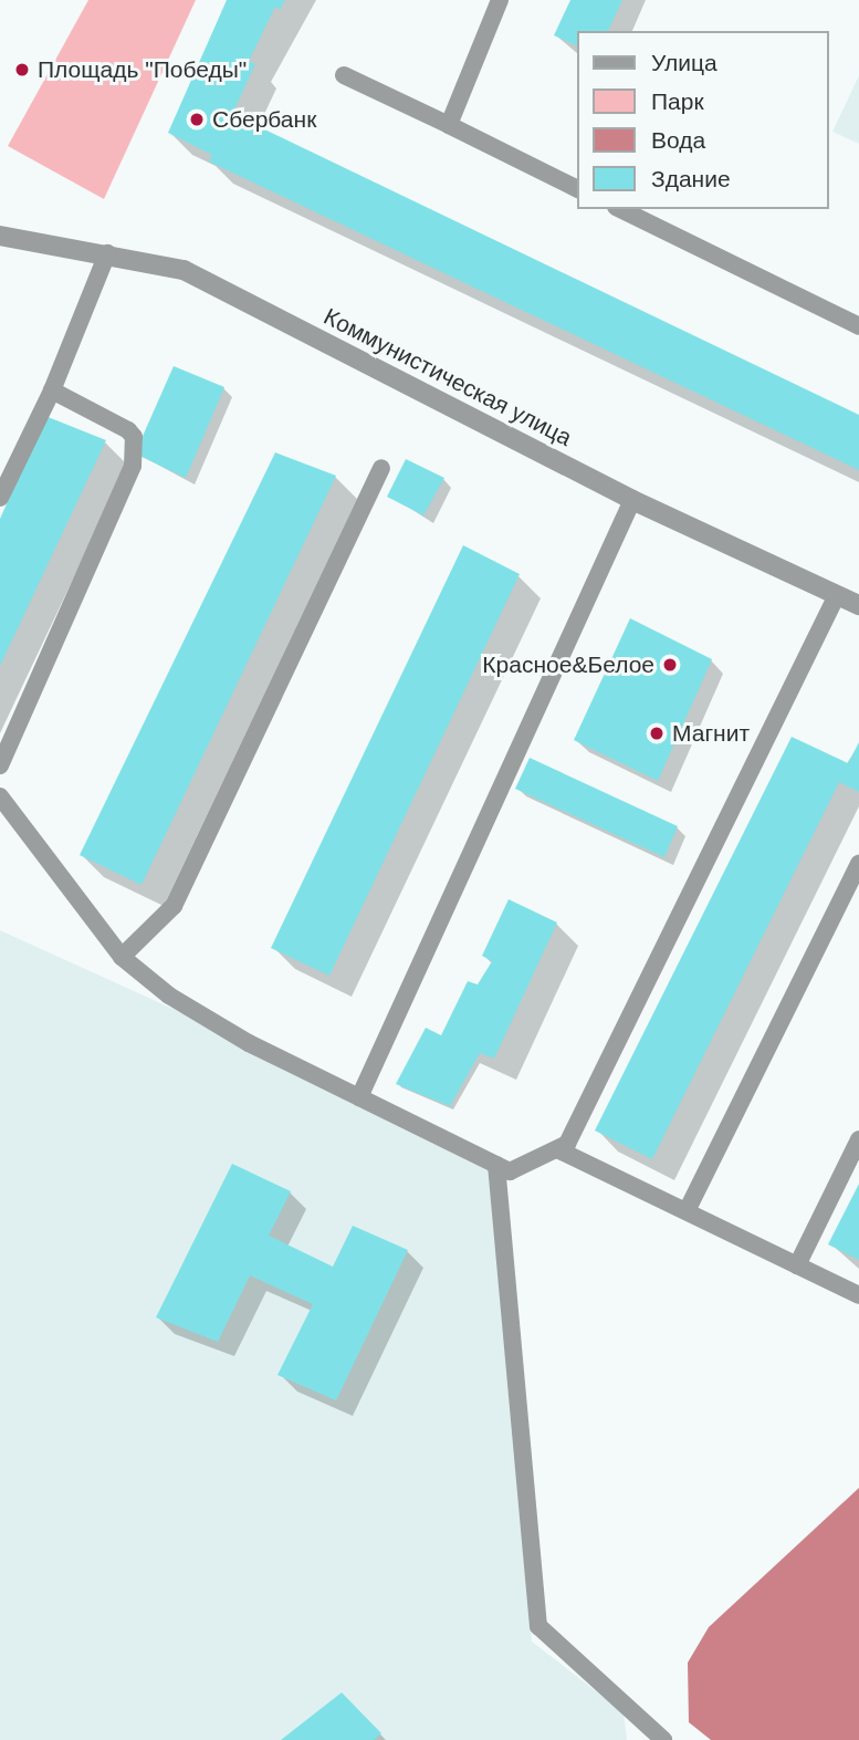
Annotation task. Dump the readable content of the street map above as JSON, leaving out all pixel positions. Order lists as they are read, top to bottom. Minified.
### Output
{"streets":{"street":["Коммунистическая улица"]},"places":["Площадь \"Победы\"","Сбербанк","Красное&Белое","Магнит"],"legend":["Улица","Парк","Вода","Здание"]}
